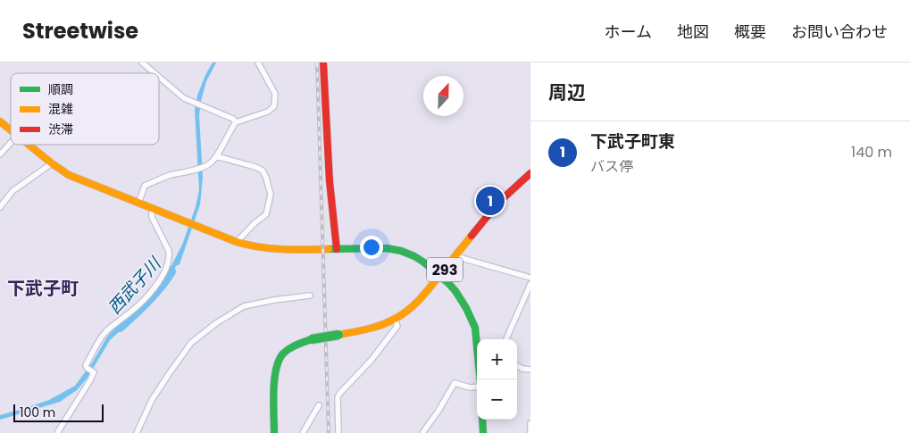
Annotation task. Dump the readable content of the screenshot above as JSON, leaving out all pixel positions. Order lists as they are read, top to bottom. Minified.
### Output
{"streets":{"main road":["293"]},"districts":["下武子町"],"water":["西武子川"],"legend":["順調","混雑","渋滞"],"scale_bar":"100 m","north":"top","page":{"header":"Streetwise","nav":["ホーム","地図","概要","お問い合わせ"],"heading":"周辺","list":[{"mark":"1","name":"下武子町東","note":"バス停","value":"140 m"}],"pins":"1","map_buttons":["+","−"],"scale":"100 m"}}
